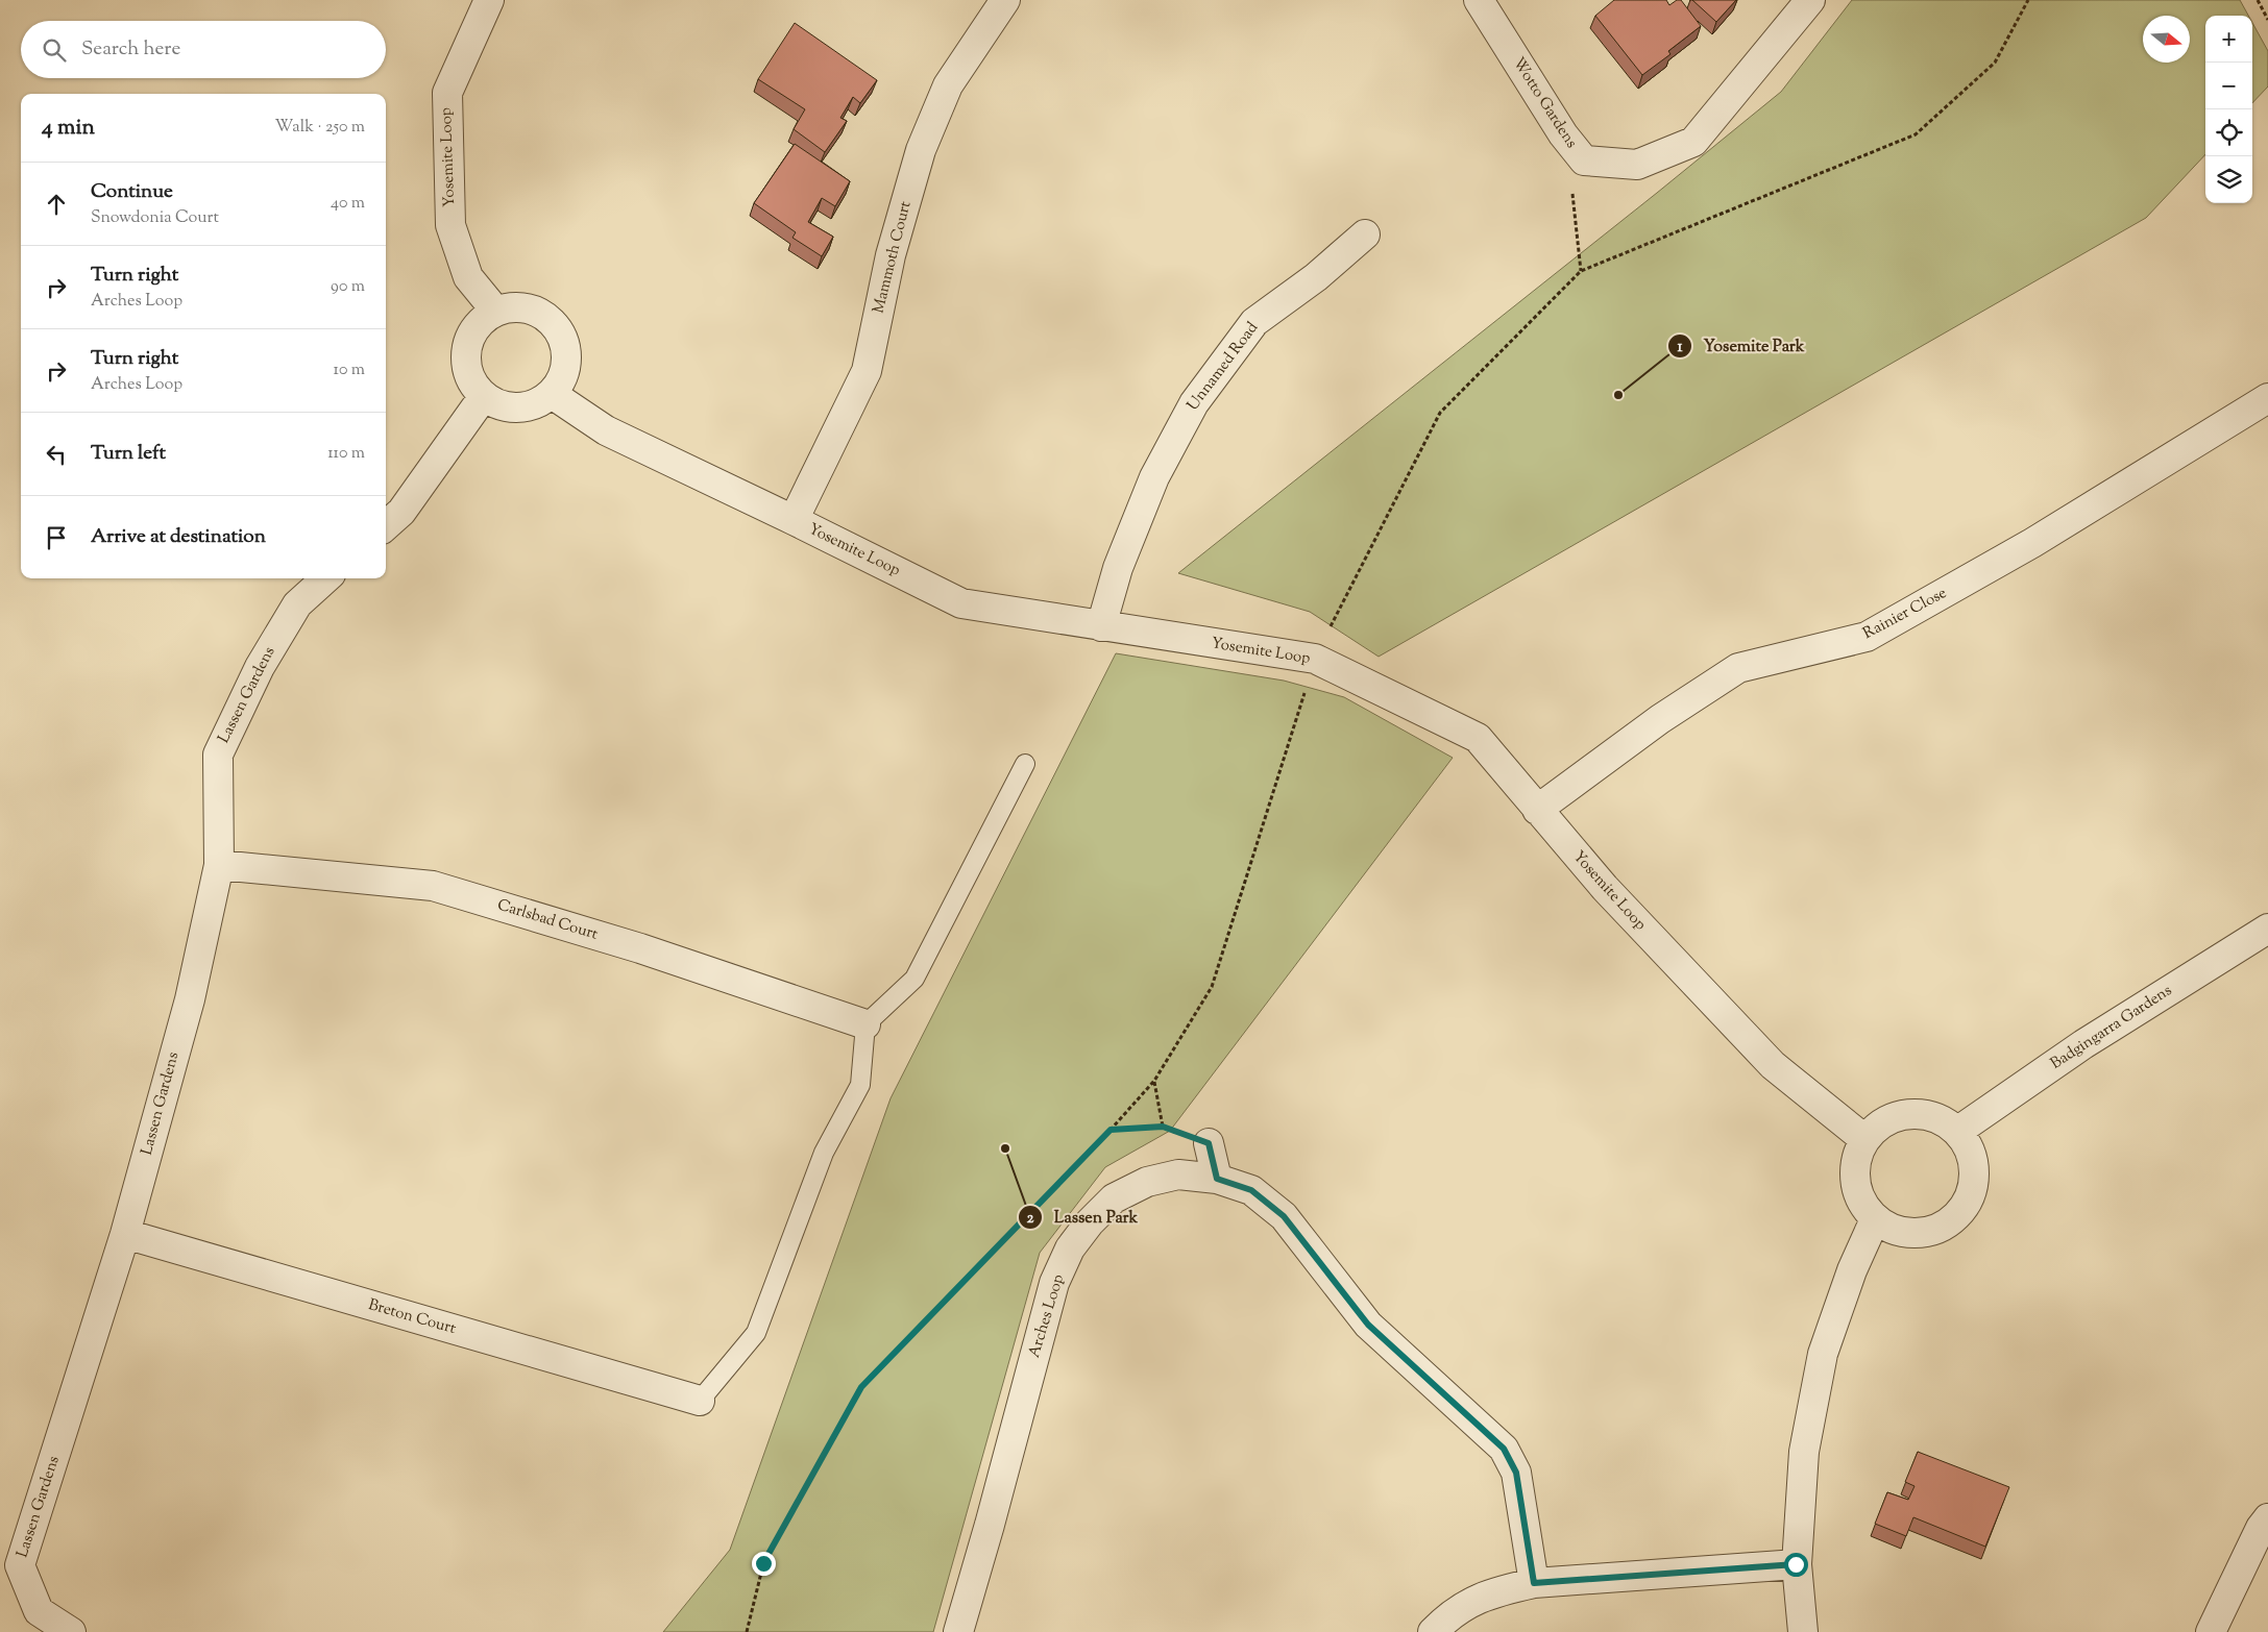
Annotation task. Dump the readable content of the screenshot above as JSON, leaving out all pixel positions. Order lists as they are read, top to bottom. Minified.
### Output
{"streets":{"street":["Wotto Gardens","Yosemite Loop","Mammoth Court","Unnamed Road","Rainier Close","Lassen Gardens","Carlsbad Court","Badgingarra Gardens","Arches Loop","Breton Court"]},"crossings":[["Yosemite Loop","Mammoth Court"],["Yosemite Loop","Unnamed Road"],["Yosemite Loop","Rainier Close"],["Yosemite Loop","Badgingarra Gardens"],["Lassen Gardens","Carlsbad Court"],["Lassen Gardens","Breton Court"]],"places":["Yosemite Park","Lassen Park"],"north":"right","page":{"map_buttons":["+","−"],"search":"Search here","heading":["4 min","Walk · 250 m"],"list":[["Continue","Snowdonia Court","40 m"],["Turn right","Arches Loop","90 m"],["Turn right","Arches Loop","10 m"],["Turn left","110 m"],"Arrive at destination"]}}
